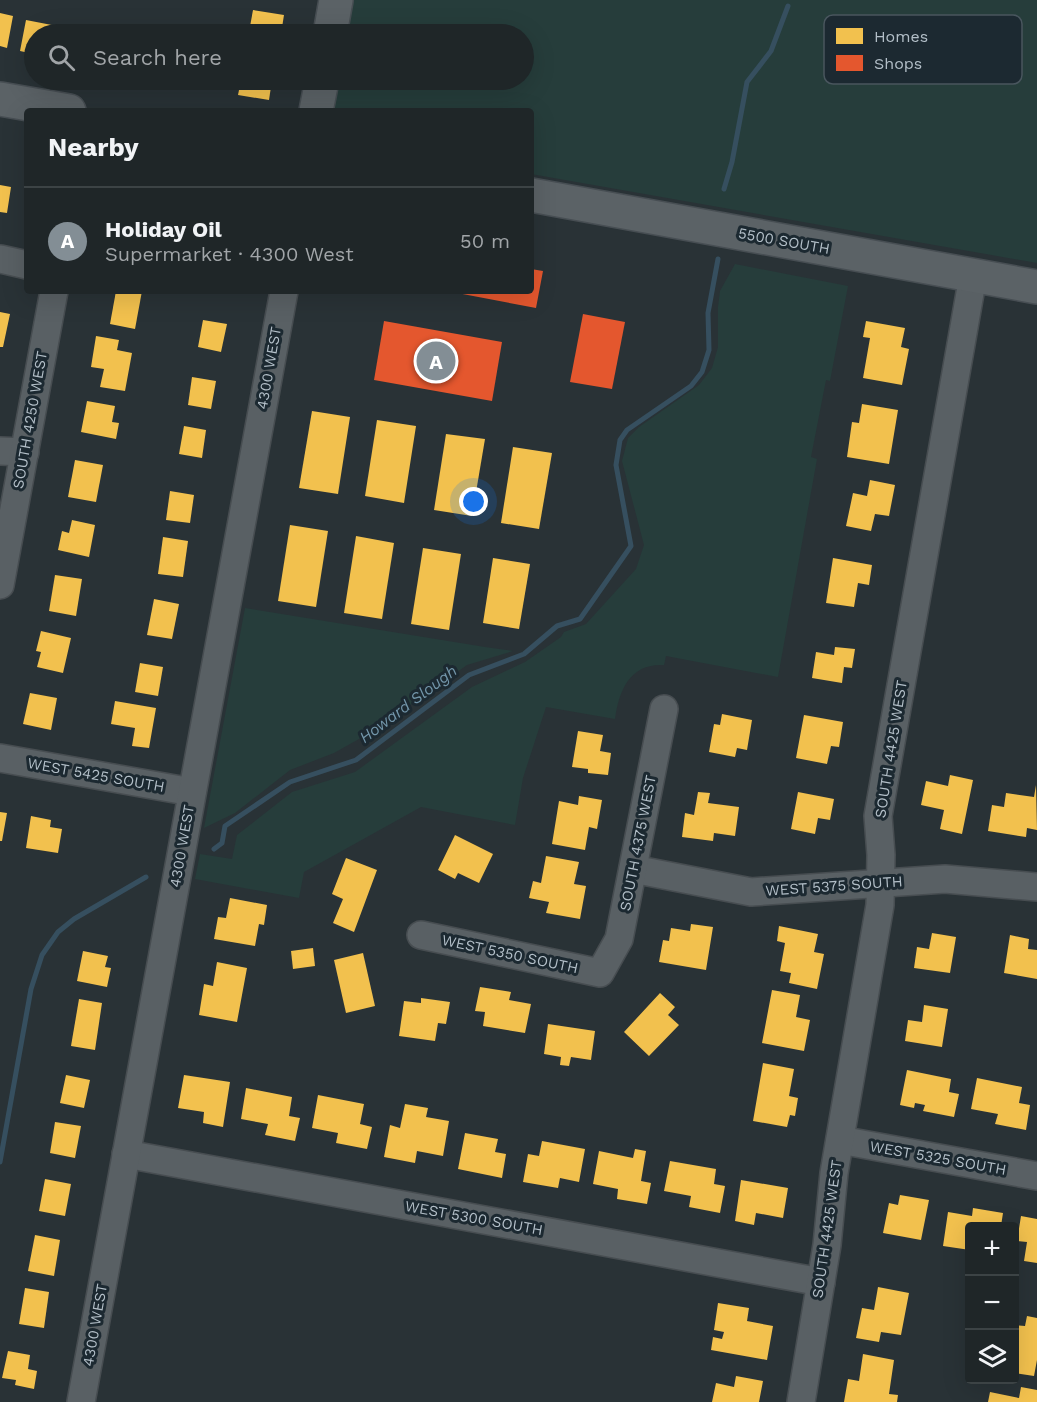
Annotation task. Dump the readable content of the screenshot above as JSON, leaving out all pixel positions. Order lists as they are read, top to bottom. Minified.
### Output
{"streets":{"main road":["5500 SOUTH"],"street":["4300 WEST","SOUTH 4250 WEST","SOUTH 4425 WEST","WEST 5425 SOUTH","SOUTH 4375 WEST","WEST 5375 SOUTH","WEST 5350 SOUTH","WEST 5325 SOUTH","WEST 5300 SOUTH"]},"crossings":[["5500 SOUTH","SOUTH 4425 WEST"],["4300 WEST","WEST 5425 SOUTH"],["4300 WEST","WEST 5300 SOUTH"],["SOUTH 4425 WEST","WEST 5375 SOUTH"],["SOUTH 4425 WEST","WEST 5325 SOUTH"],["SOUTH 4425 WEST","WEST 5300 SOUTH"],["SOUTH 4375 WEST","WEST 5375 SOUTH"],["SOUTH 4375 WEST","WEST 5350 SOUTH"]],"water":["Howard Slough"],"legend":["Homes","Shops"],"page":{"search":"Search here","heading":"Nearby","list":[{"mark":"A","name":"Holiday Oil","note":"Supermarket · 4300 West","value":"50 m"}],"pins":"A","map_buttons":["+","−"]}}
